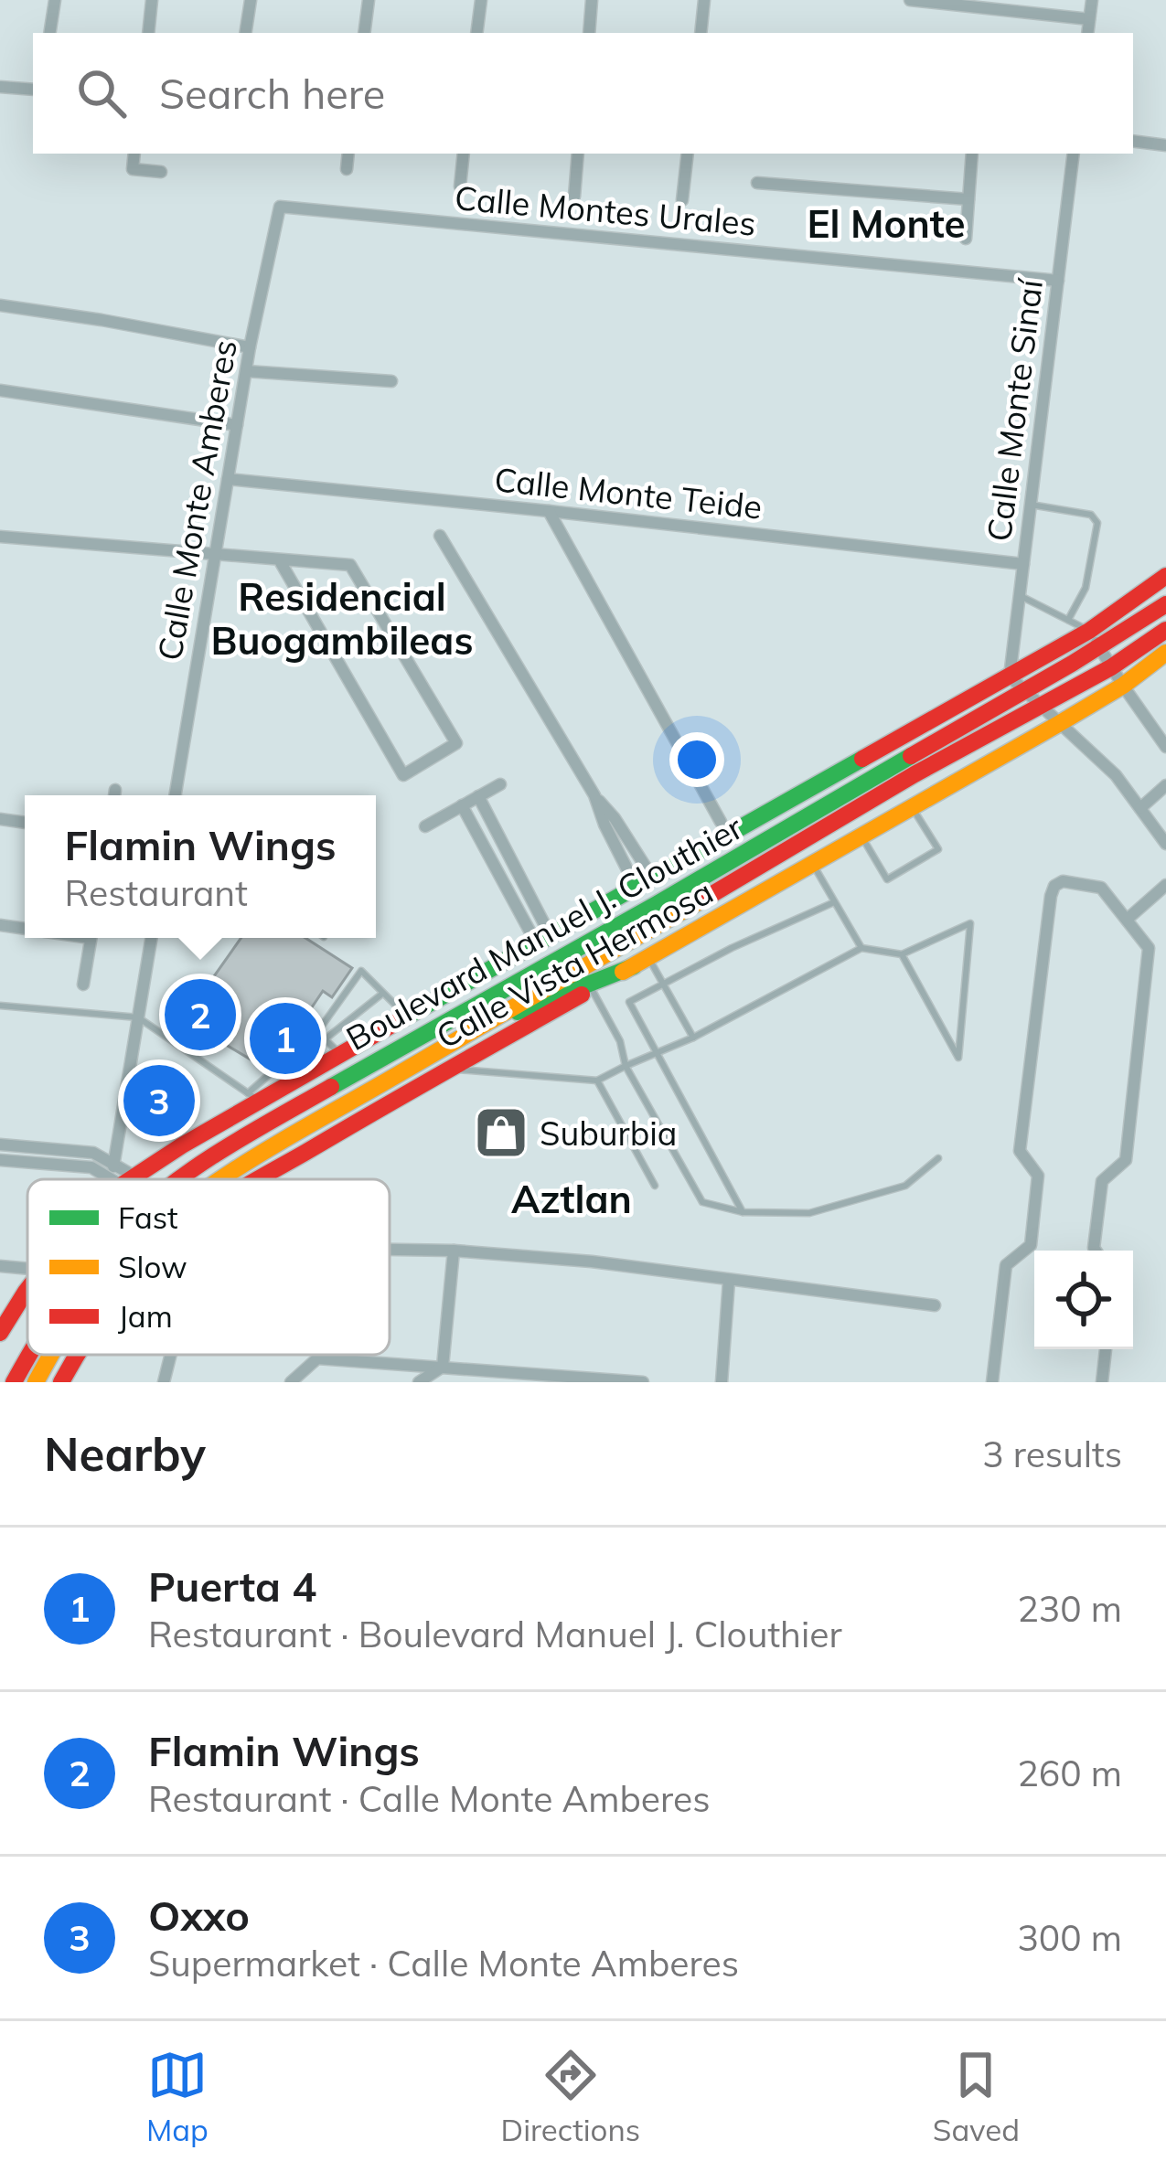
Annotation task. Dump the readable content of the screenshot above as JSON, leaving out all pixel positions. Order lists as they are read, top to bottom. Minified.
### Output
{"streets":{"main road":["Boulevard Manuel J. Clouthier","Calle Vista Hermosa"],"street":["Calle Montes Urales","Calle Monte Sinaí","Calle Monte Teide","Calle Monte Amberes"]},"crossings":[["Calle Montes Urales","Calle Monte Sinaí"],["Calle Montes Urales","Calle Monte Amberes"],["Calle Monte Sinaí","Calle Monte Teide"],["Calle Monte Teide","Calle Monte Amberes"]],"districts":["El Monte","Residencial Buogambileas","Aztlan"],"places":{"shop":["Suburbia"]},"legend":["Fast","Slow","Jam"],"page":{"search":"Search here","popup":["Flamin Wings","Restaurant"],"pins":["2","1","3"],"heading":["Nearby","3 results"],"list":[{"mark":"1","name":"Puerta 4","note":"Restaurant · Boulevard Manuel J. Clouthier","value":"230 m"},{"mark":"2","name":"Flamin Wings","note":"Restaurant · Calle Monte Amberes","value":"260 m"},{"mark":"3","name":"Oxxo","note":"Supermarket · Calle Monte Amberes","value":"300 m"}],"nav":["Map","Directions","Saved"]}}
